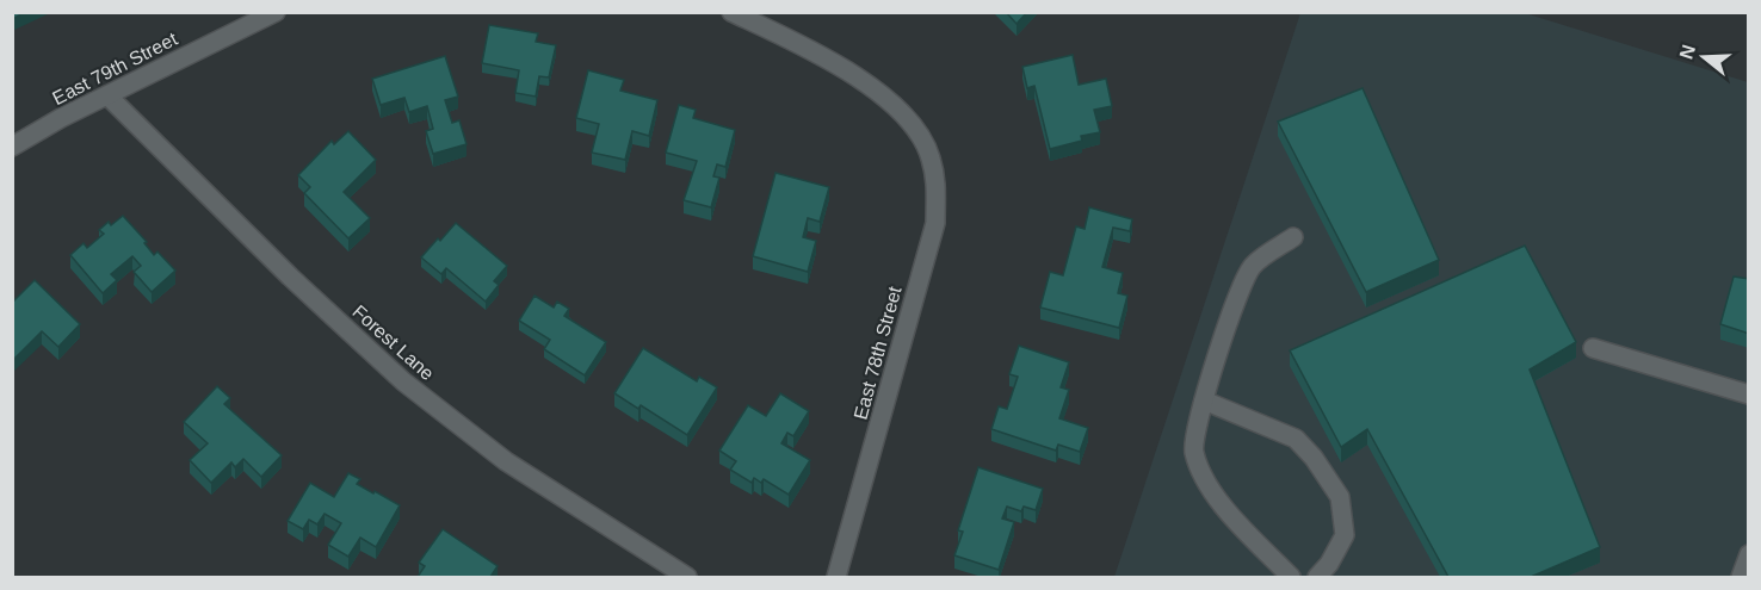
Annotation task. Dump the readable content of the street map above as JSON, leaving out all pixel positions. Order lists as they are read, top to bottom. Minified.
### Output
{"streets":{"street":["East 79th Street","Forest Lane","East 78th Street"]},"crossings":[["East 79th Street","Forest Lane"]],"north":"left"}
